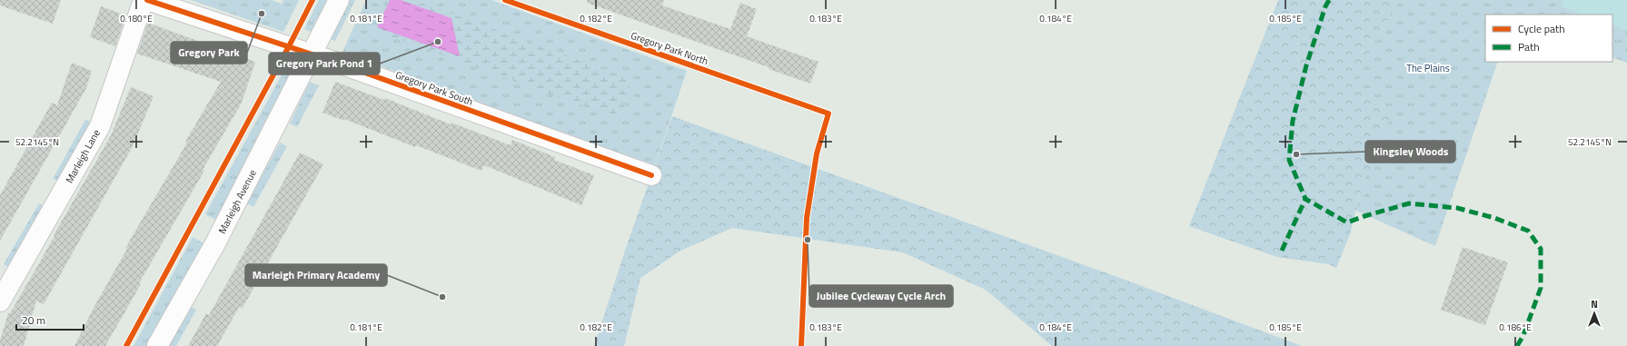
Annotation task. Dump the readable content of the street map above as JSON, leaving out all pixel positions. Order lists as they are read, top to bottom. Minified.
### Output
{"streets":{"street":["Gregory Park South","Marleigh Lane","Marleigh Avenue"],"cycle path":["Gregory Park North"]},"crossings":[["Gregory Park South","Marleigh Avenue"]],"parks":["The Plains"],"places":["Gregory Park","Gregory Park Pond 1","Kingsley Woods","Jubilee Cycleway Cycle Arch","Marleigh Primary Academy"],"legend":["Cycle path","Path"],"scale_bar":"20 m","north":"top","coordinates":["0.180°E","0.181°E","0.182°E","0.183°E","0.184°E","0.185°E","52.2145°N","0.186°E"]}
